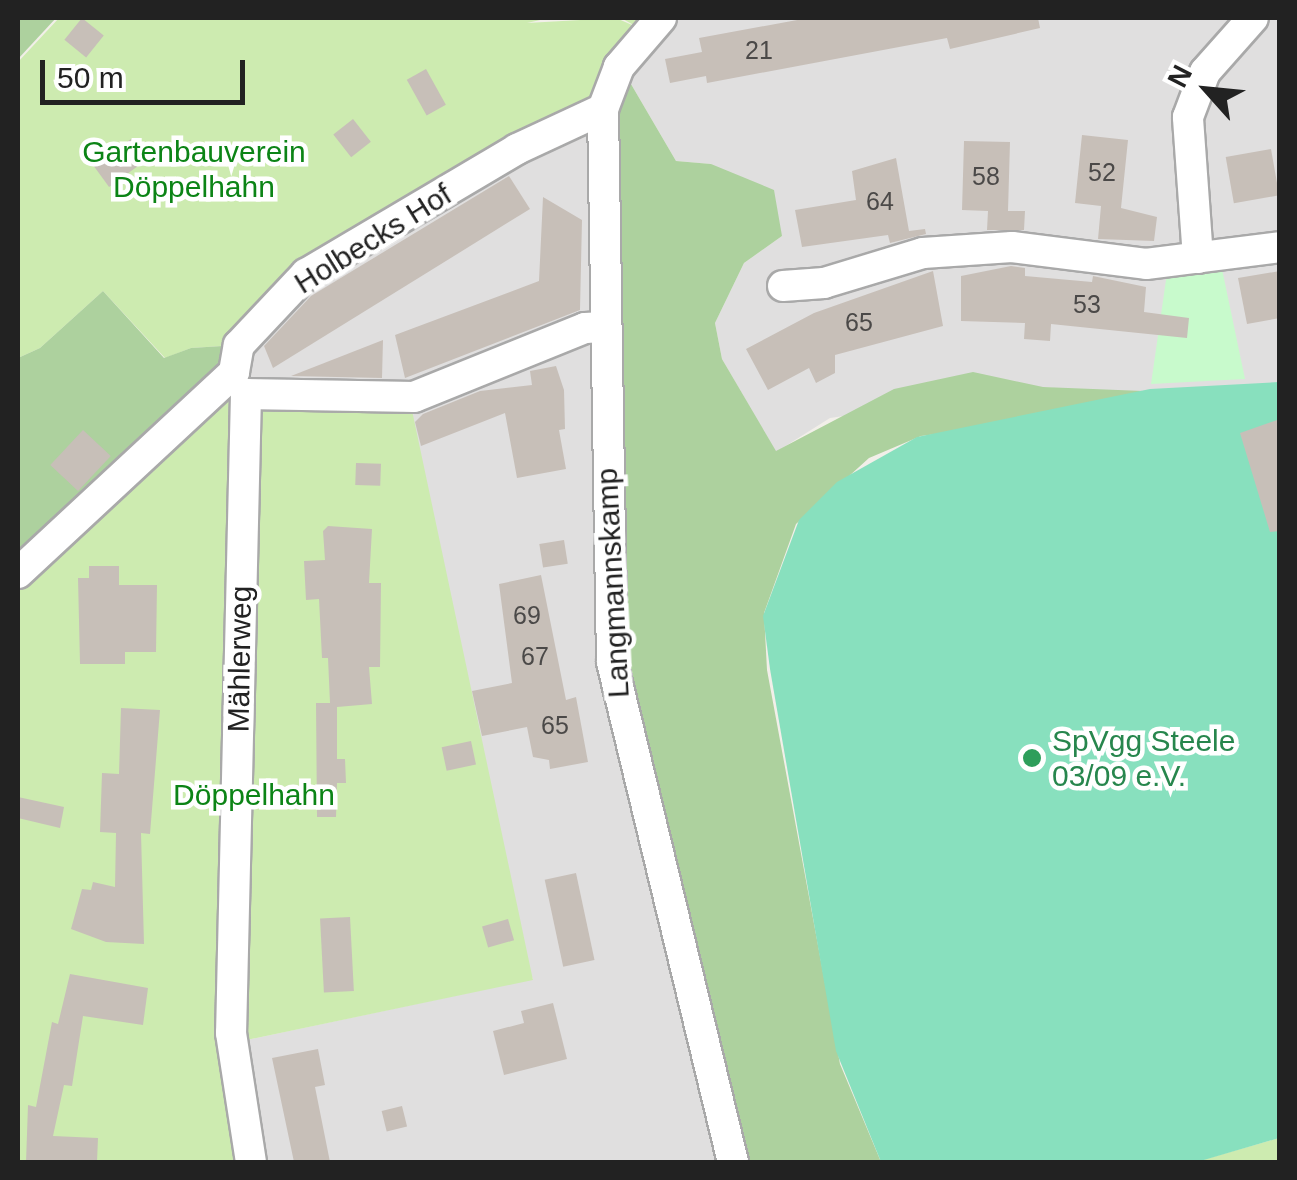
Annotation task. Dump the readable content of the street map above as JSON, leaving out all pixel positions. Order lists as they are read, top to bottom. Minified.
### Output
{"streets":{"street":["Holbecks Hof","Langmannskamp","Mählerweg"]},"crossings":[["Holbecks Hof","Langmannskamp"],["Holbecks Hof","Mählerweg"]],"parks":["Gartenbauverein Döppelhahn","Döppelhahn"],"places":["SpVgg Steele 03/09 e.V."],"house_numbers":["21","52","58","64","53","65","69","67","65"],"scale_bar":"50 m","north":"top left"}
